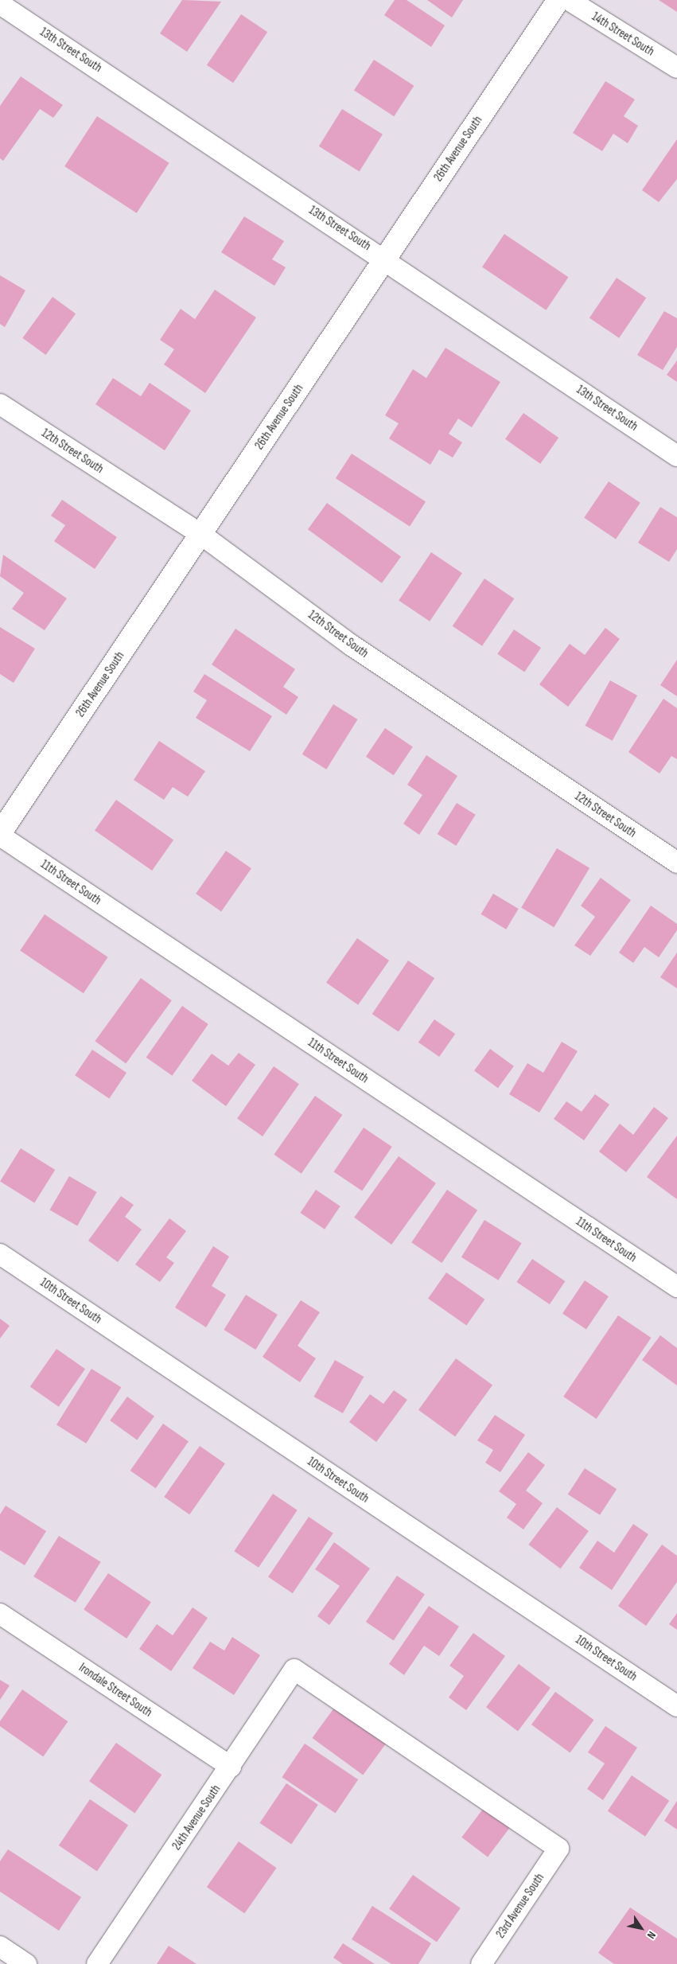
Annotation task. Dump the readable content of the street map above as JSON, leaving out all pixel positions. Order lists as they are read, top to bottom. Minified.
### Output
{"streets":{"street":["14th Street South","13th Street South","26th Avenue South","12th Street South","11th Street South","10th Street South","Irondale Street South","24th Avenue South","23rd Avenue South"]},"crossings":[["13th Street South","26th Avenue South"],["26th Avenue South","12th Street South"],["26th Avenue South","11th Street South"],["Irondale Street South","24th Avenue South"],["24th Avenue South","23rd Avenue South"]],"north":"bottom right"}
